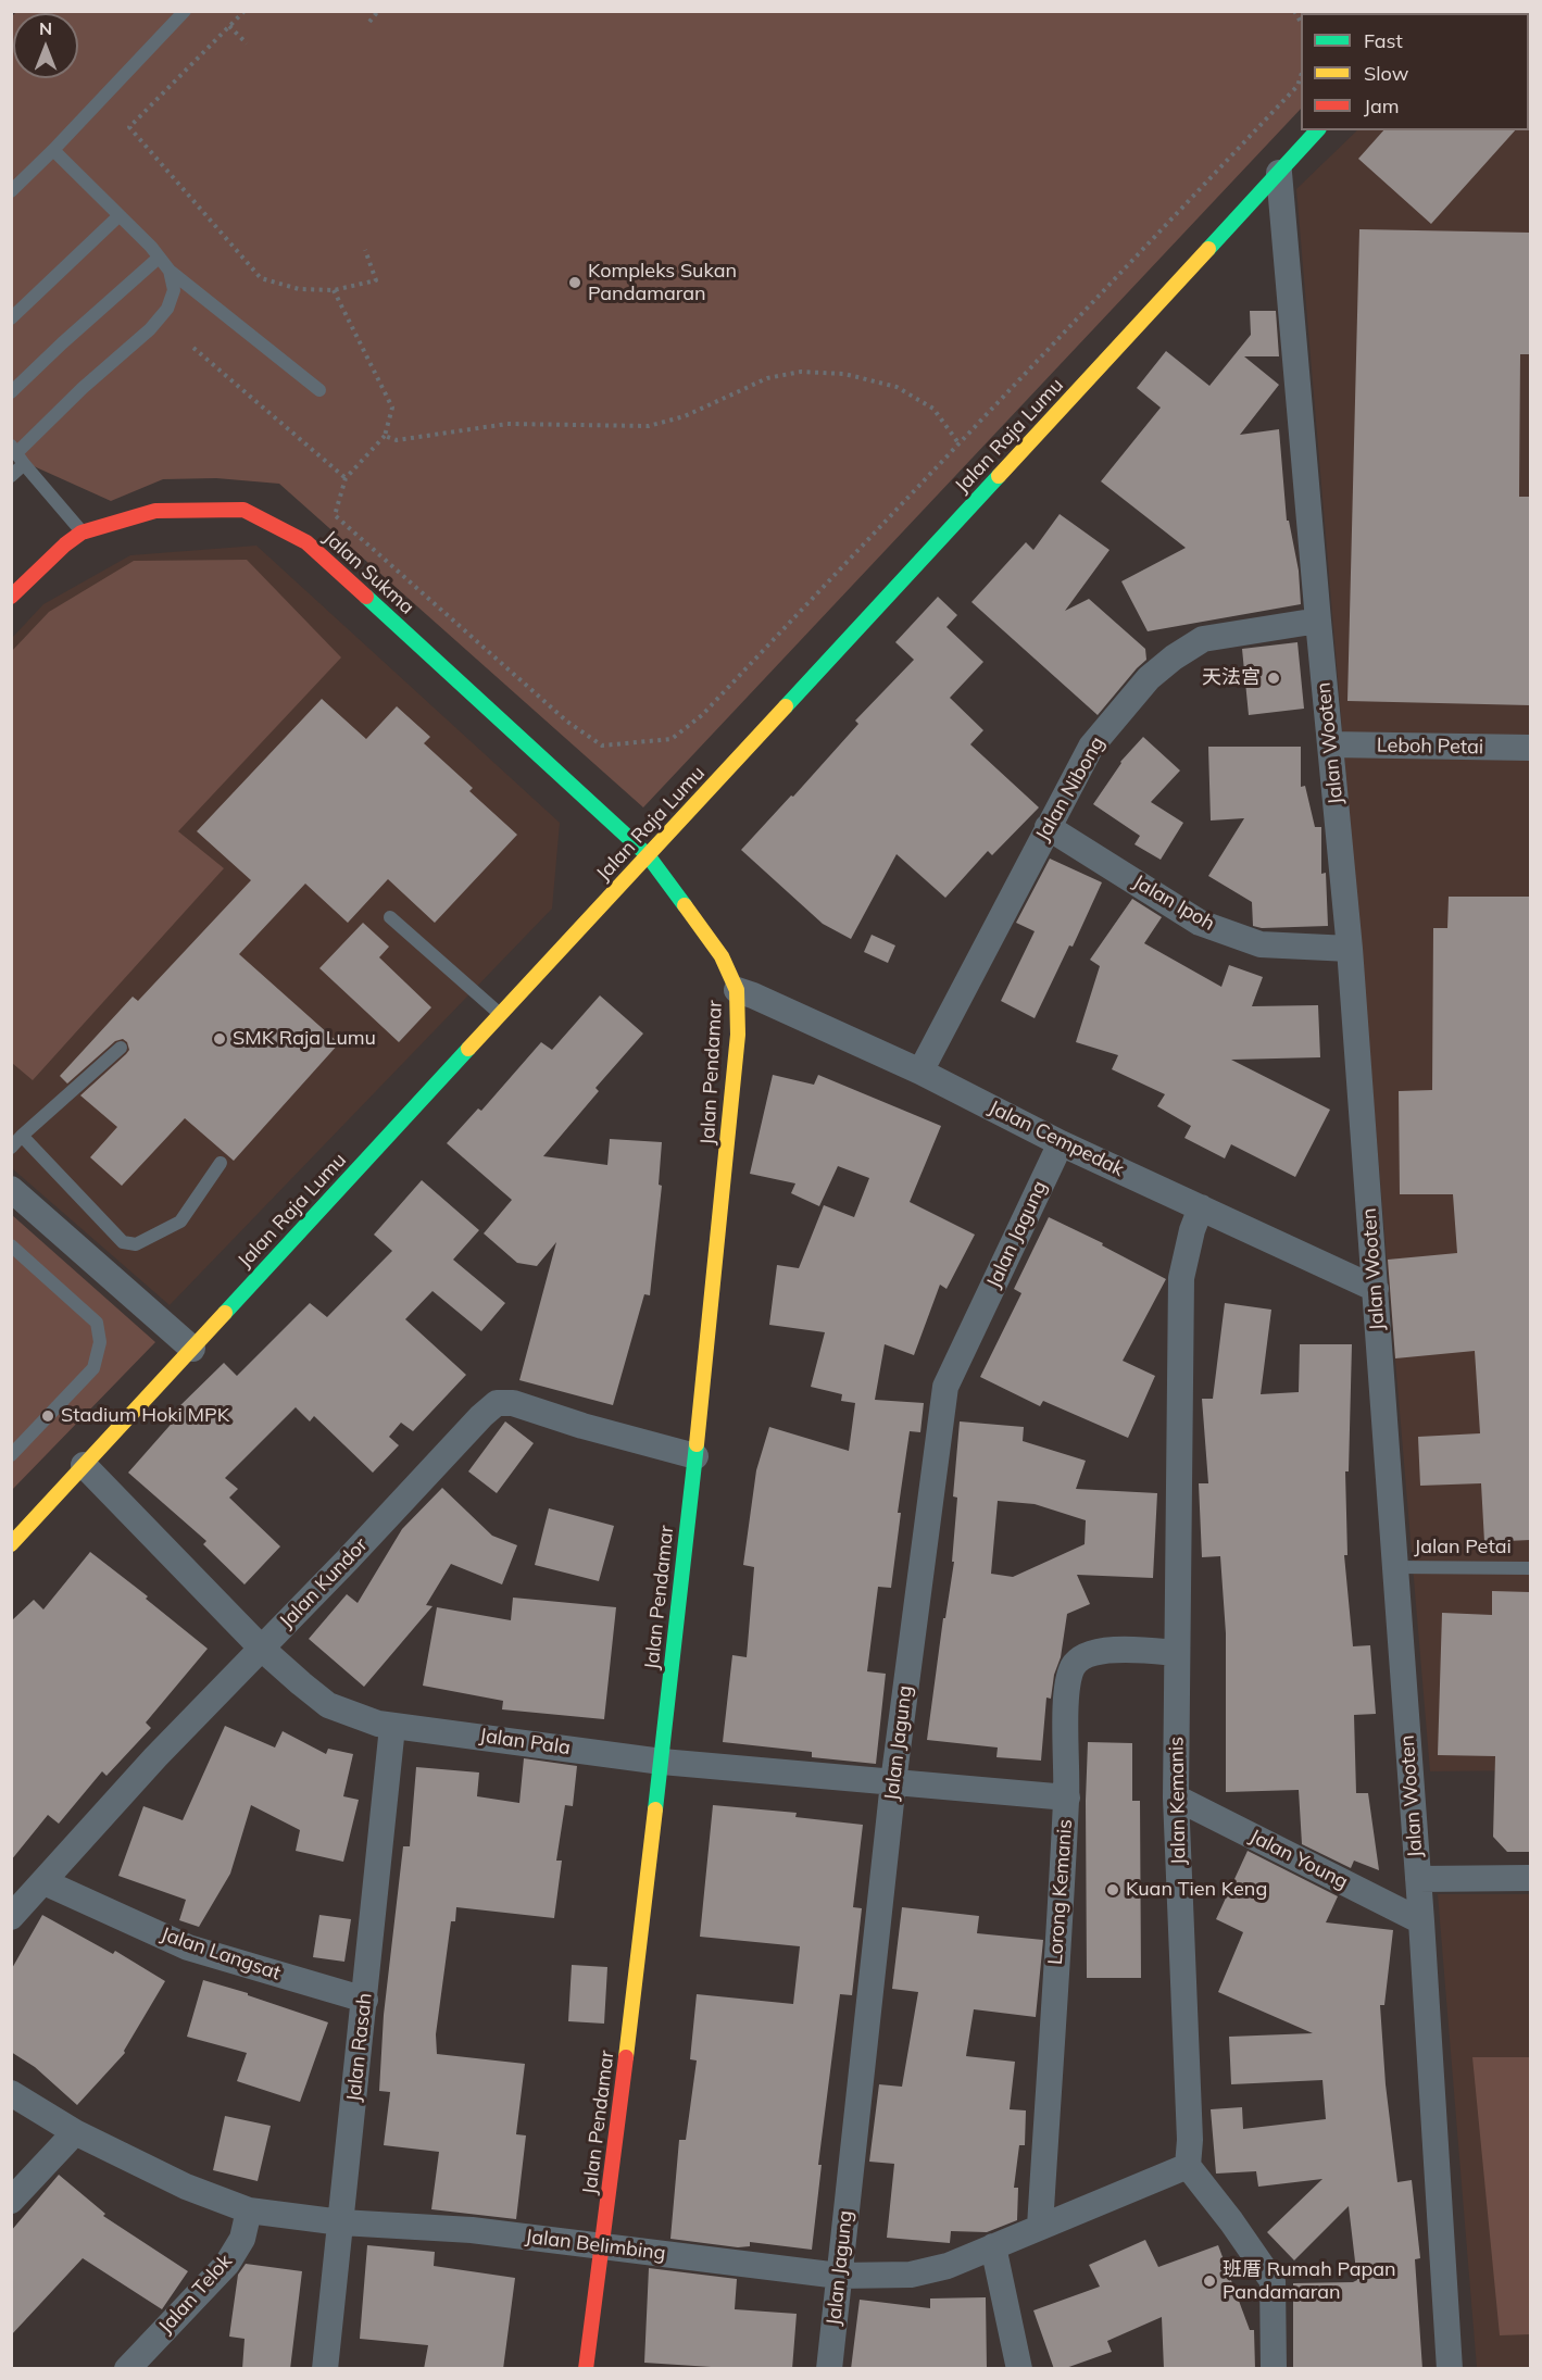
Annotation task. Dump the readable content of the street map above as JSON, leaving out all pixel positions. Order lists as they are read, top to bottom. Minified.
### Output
{"streets":{"street":["Jalan Raja Lumu","Jalan Sukma","Jalan Wooten","Leboh Petai","Jalan Nibong","Jalan Ipoh","Jalan Pendamar","Jalan Cempedak","Jalan Jagung","Jalan Kundor","Jalan Pala","Jalan Kemanis","Jalan Young","Lorong Kemanis","Jalan Langsat","Jalan Rasah","Jalan Belimbing","Jalan Telok"],"lane":["Jalan Petai"]},"crossings":[["Jalan Raja Lumu","Jalan Sukma"],["Jalan Raja Lumu","Jalan Wooten"],["Jalan Raja Lumu","Jalan Pendamar"],["Jalan Raja Lumu","Jalan Pala"],["Jalan Sukma","Jalan Pendamar"],["Jalan Wooten","Leboh Petai"],["Jalan Wooten","Jalan Nibong"],["Jalan Wooten","Jalan Ipoh"],["Jalan Wooten","Jalan Cempedak"],["Jalan Wooten","Jalan Petai"],["Jalan Wooten","Jalan Young"],["Jalan Nibong","Jalan Ipoh"],["Jalan Nibong","Jalan Cempedak"],["Jalan Pendamar","Jalan Cempedak"],["Jalan Pendamar","Jalan Kundor"],["Jalan Pendamar","Jalan Pala"],["Jalan Pendamar","Jalan Belimbing"],["Jalan Cempedak","Jalan Jagung"],["Jalan Cempedak","Jalan Kemanis"],["Jalan Jagung","Jalan Pala"],["Jalan Jagung","Jalan Belimbing"],["Jalan Kundor","Jalan Pala"],["Jalan Kundor","Jalan Langsat"],["Jalan Pala","Lorong Kemanis"],["Jalan Pala","Jalan Rasah"],["Jalan Kemanis","Jalan Young"],["Jalan Kemanis","Lorong Kemanis"],["Jalan Kemanis","Jalan Belimbing"],["Lorong Kemanis","Jalan Belimbing"],["Jalan Langsat","Jalan Rasah"],["Jalan Rasah","Jalan Belimbing"],["Jalan Belimbing","Jalan Telok"]],"places":["Kompleks Sukan Pandamaran","天法宫","SMK Raja Lumu","Stadium Hoki MPK","Kuan Tien Keng","班厝 Rumah Papan Pandamaran"],"legend":["Fast","Slow","Jam"],"north":"top"}
